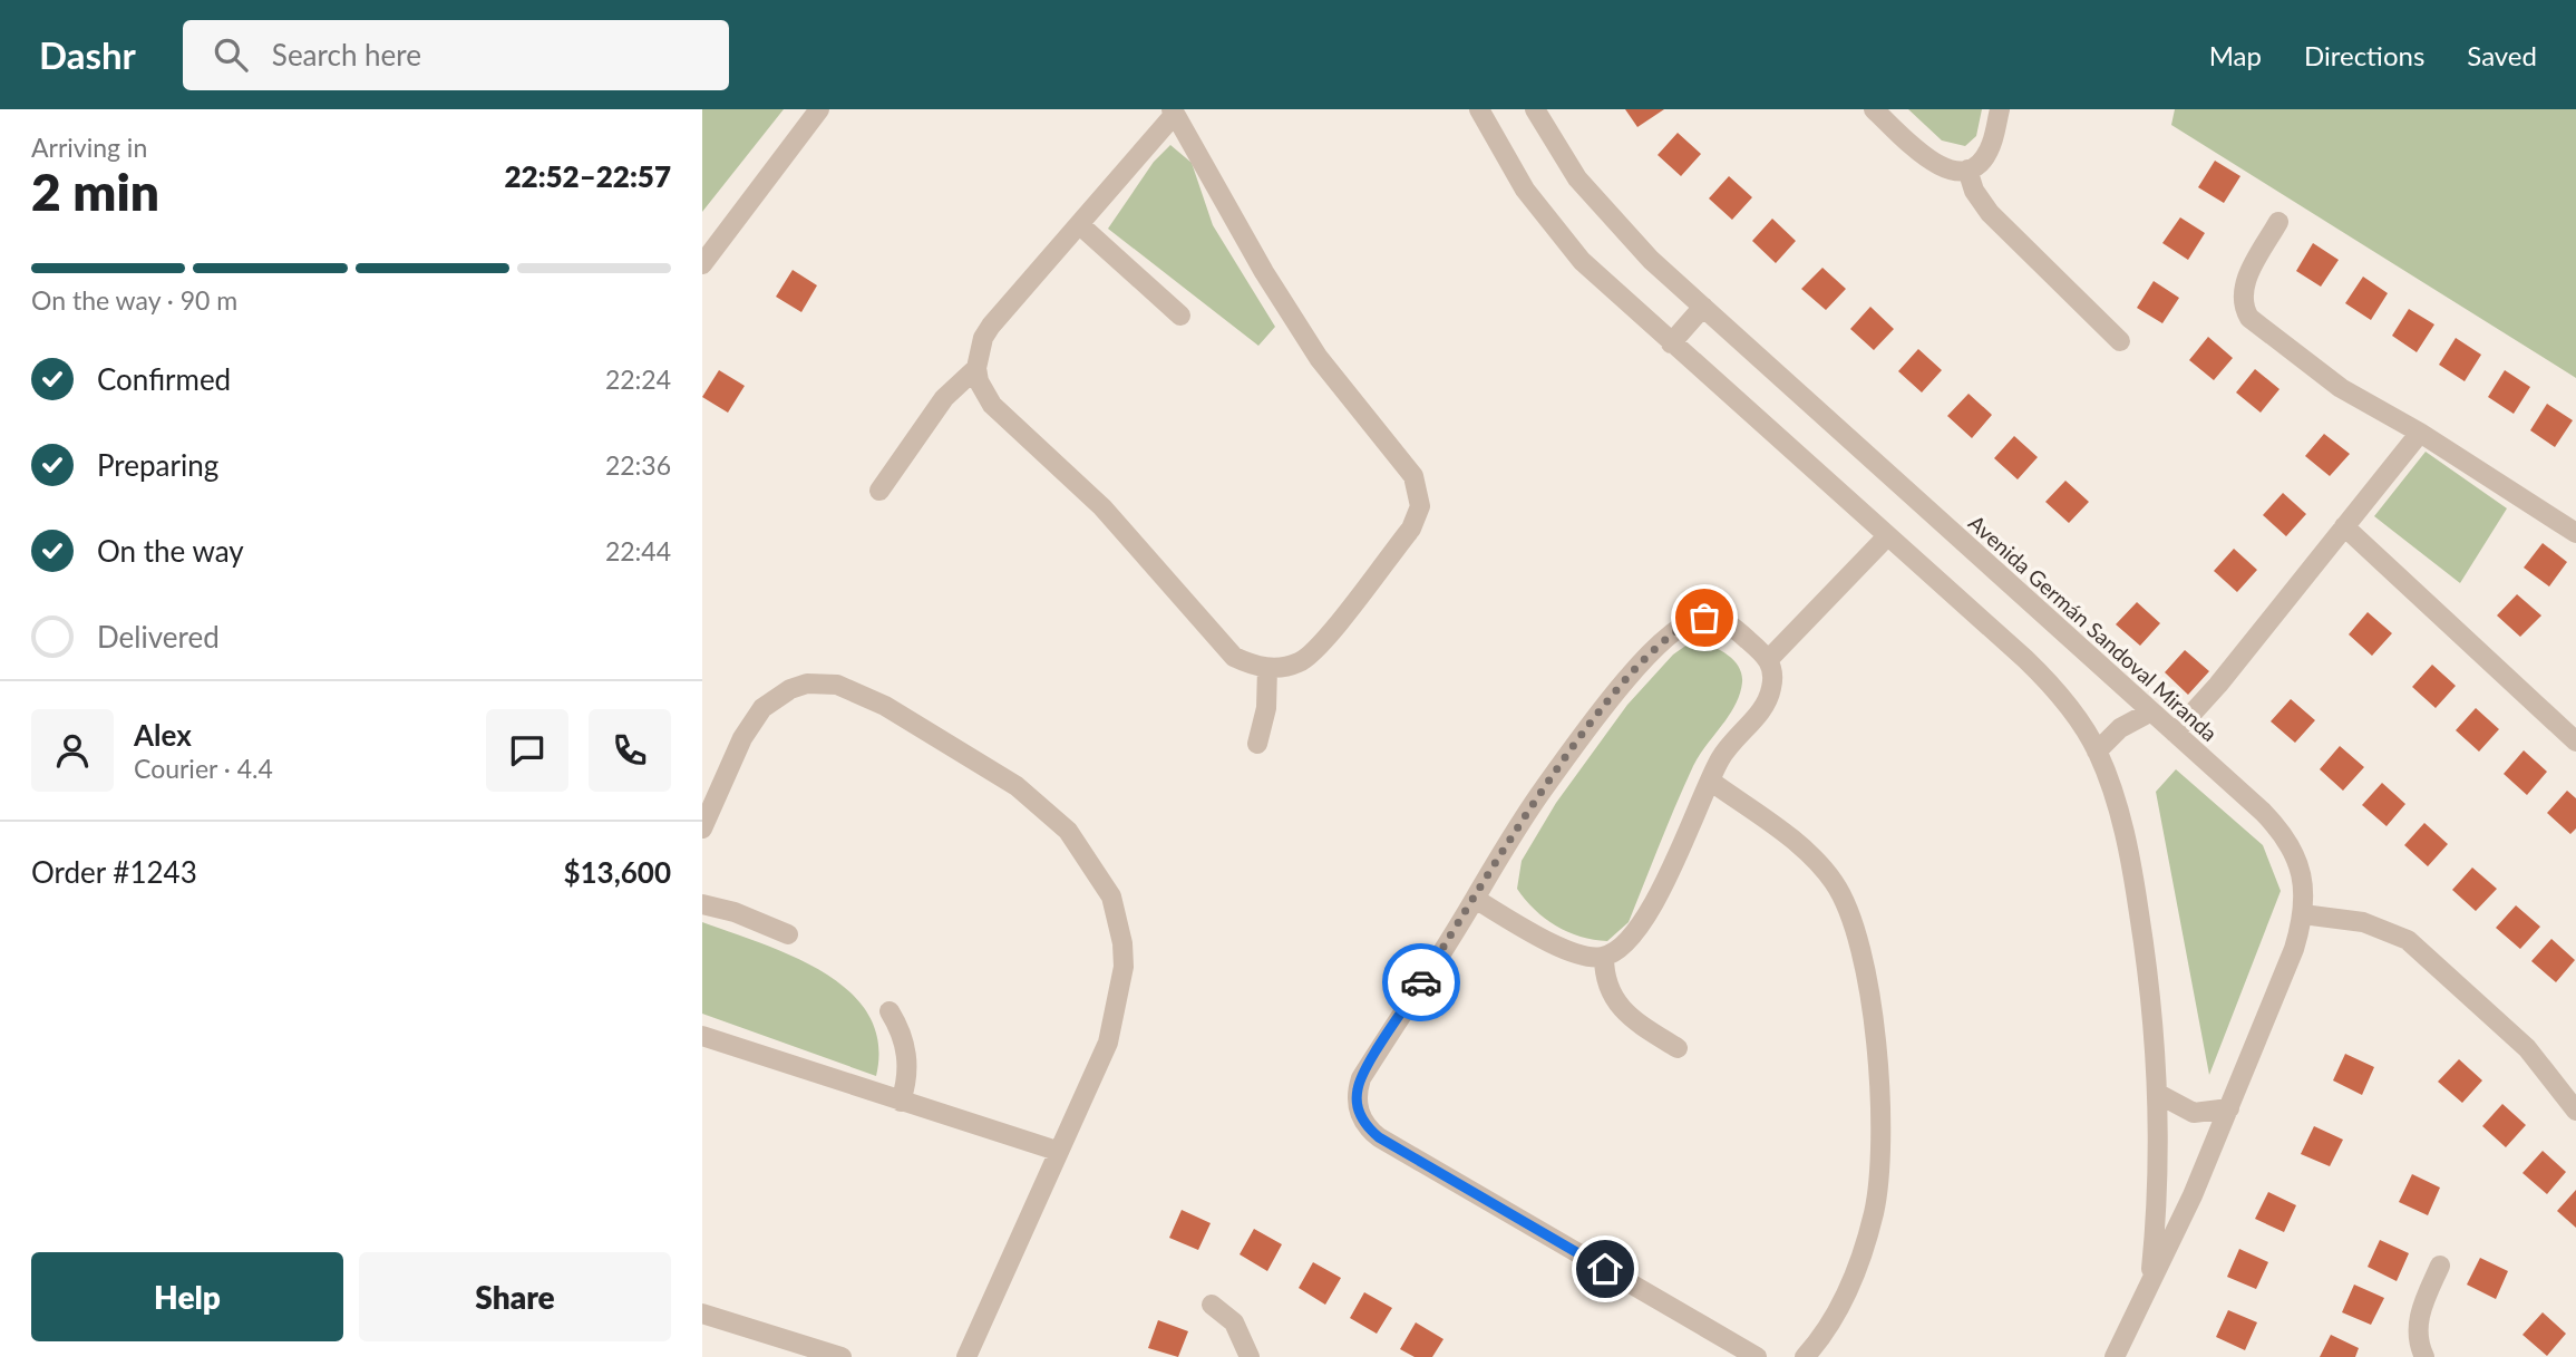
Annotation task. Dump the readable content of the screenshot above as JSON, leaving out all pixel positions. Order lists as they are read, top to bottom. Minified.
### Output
{"streets":{"street":["Avenida Germán Sandoval Miranda"]},"page":{"header":"Dashr","search":"Search here","nav":["Map","Directions","Saved"],"heading":["2 min","Arriving in","22:52–22:57"],"panel":["Alex","Courier · 4.4","Order #1243","$13,600"],"bar":"On the way · 90 m","list":[["Confirmed","22:24"],["Preparing","22:36"],["On the way","22:44"],"Delivered"],"buttons":["Help","Share"]}}
